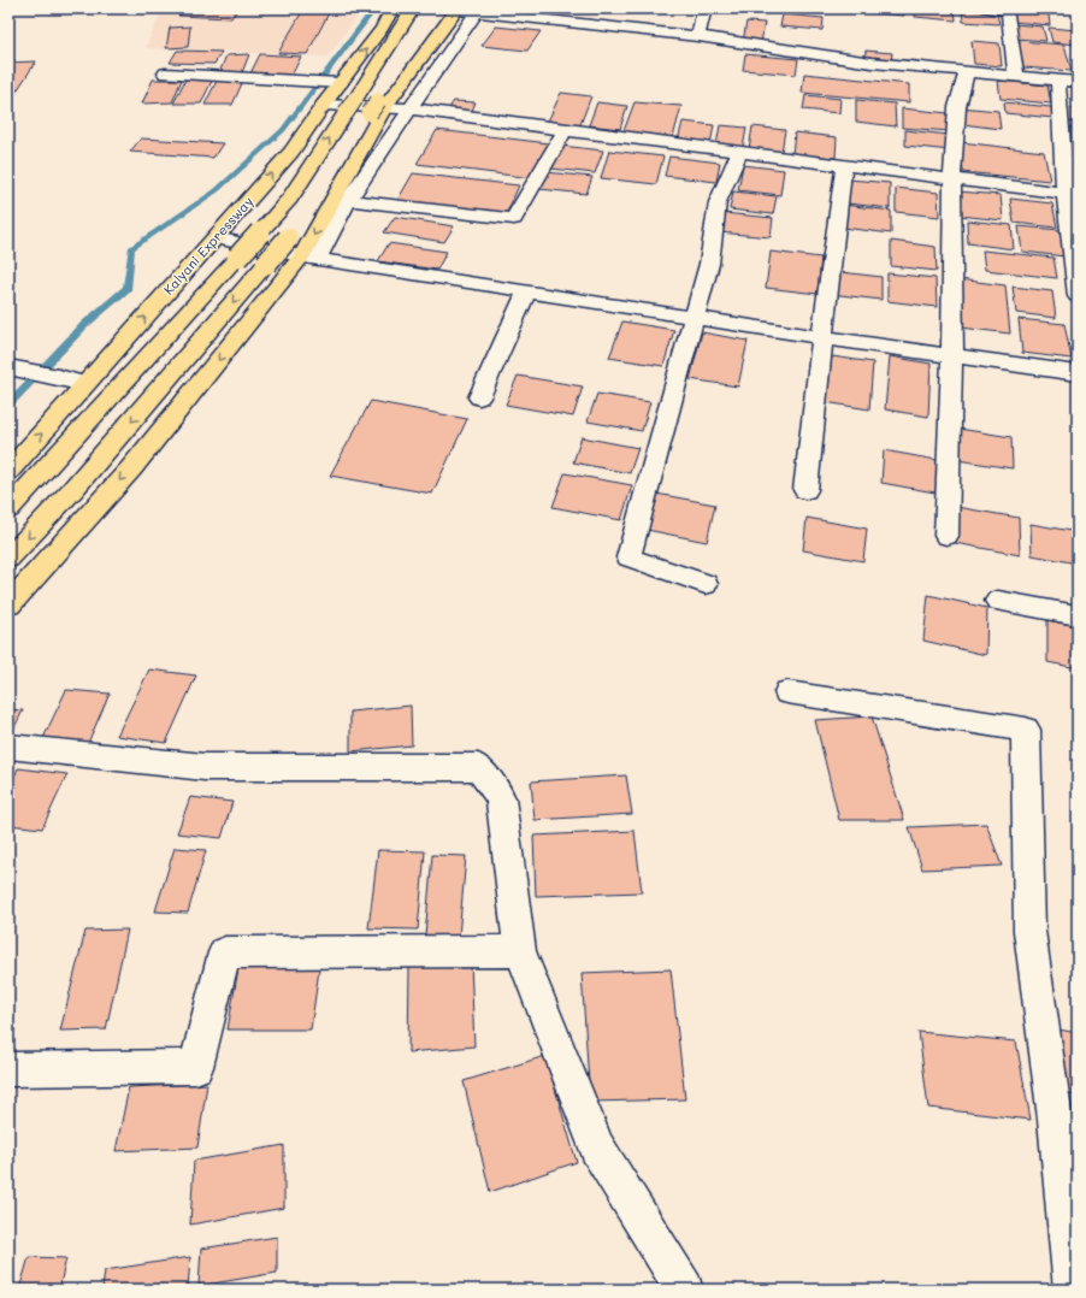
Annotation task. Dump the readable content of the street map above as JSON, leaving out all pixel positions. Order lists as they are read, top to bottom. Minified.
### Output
{"streets":{"highway":["Kalyani Expressway"]}}
